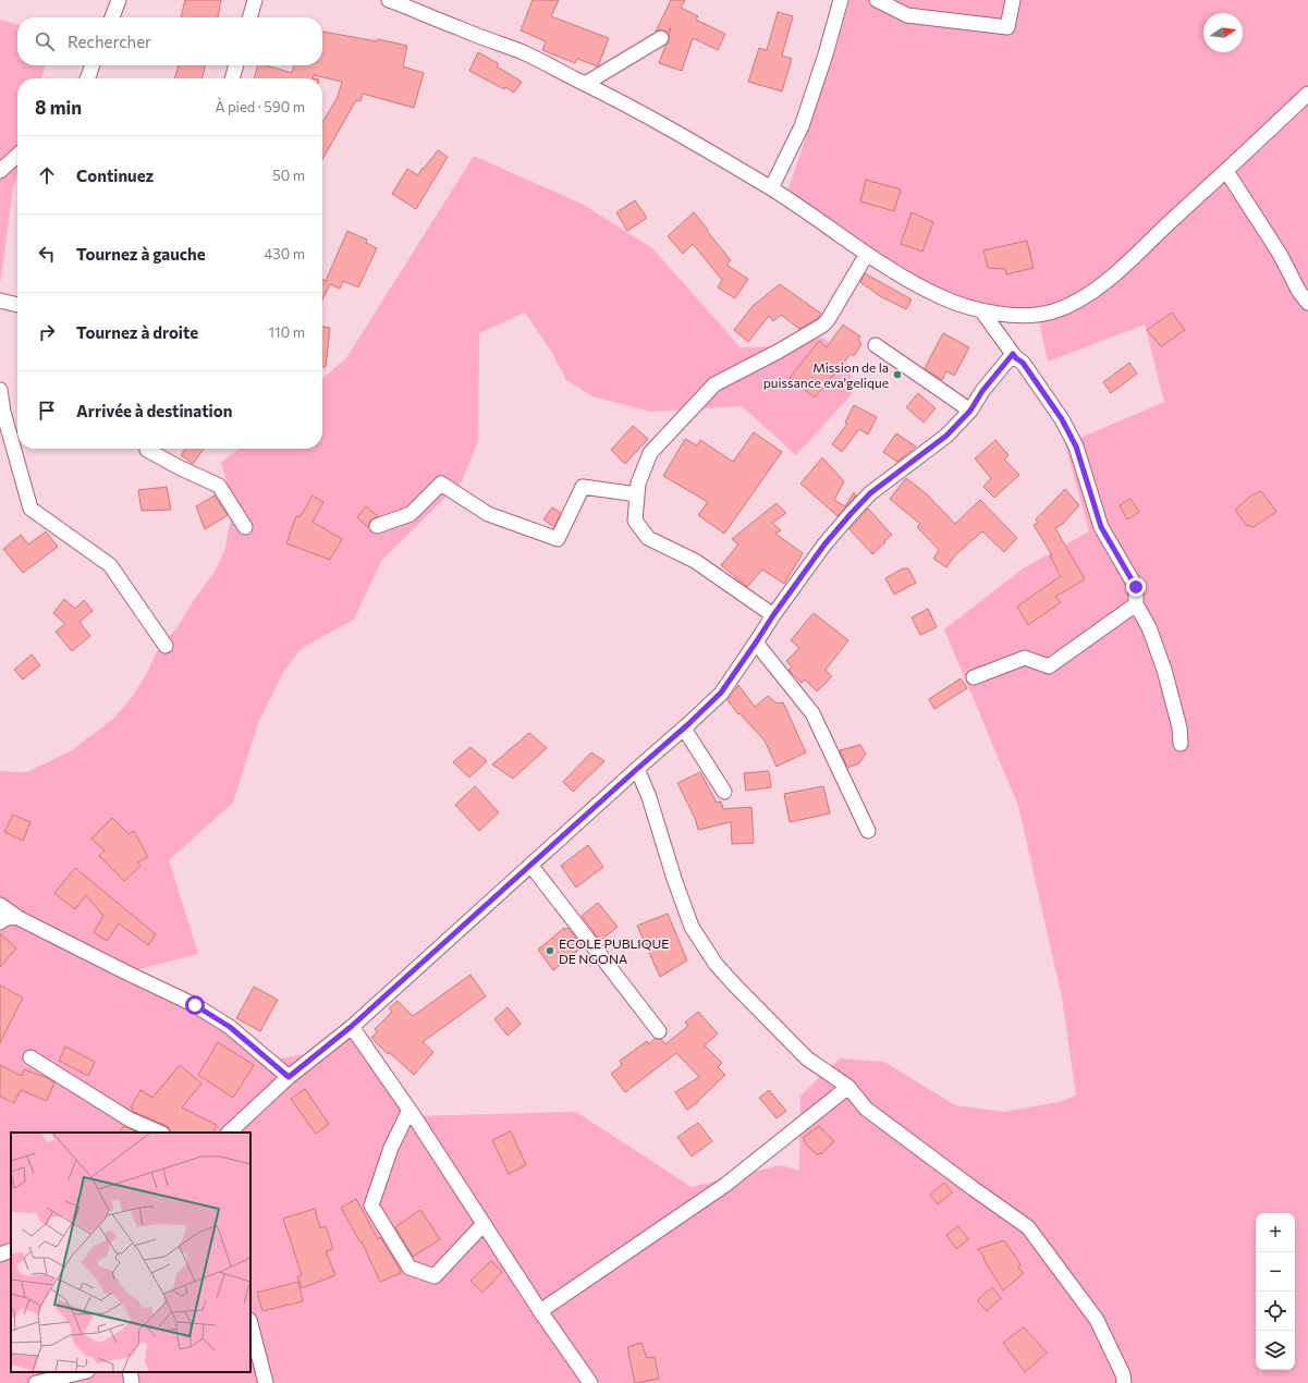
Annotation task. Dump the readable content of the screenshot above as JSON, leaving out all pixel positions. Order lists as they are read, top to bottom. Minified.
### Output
{"places":["Mission de la puissance eva'gelique","ECOLE PUBLIQUE DE NGONA"],"north":"right","page":{"search":"Rechercher","heading":["8 min","À pied · 590 m"],"list":[["Continuez","50 m"],["Tournez à gauche","430 m"],["Tournez à droite","110 m"],"Arrivée à destination"],"map_buttons":["+","−"]}}
